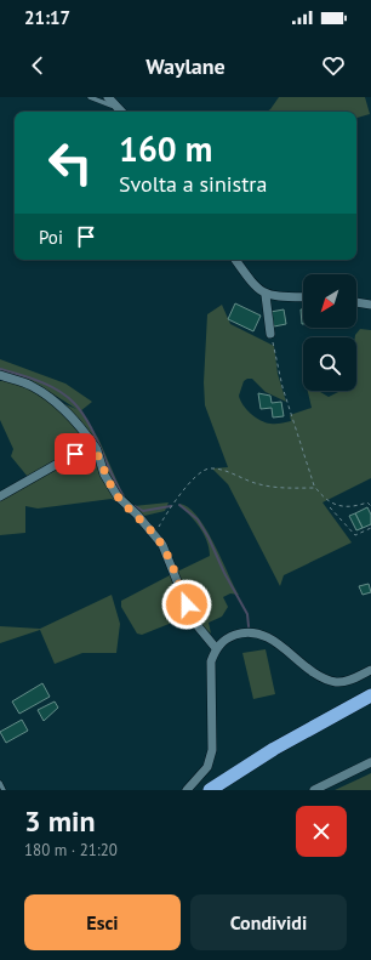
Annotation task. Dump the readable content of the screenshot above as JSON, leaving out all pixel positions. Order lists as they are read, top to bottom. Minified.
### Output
{"north":"bottom left","page":{"status":"21:17","header":"Waylane","turn":["160 m","Svolta a sinistra"],"then":"Poi","heading":["3 min","180 m · 21:20"],"buttons":["Esci","Condividi"]}}
